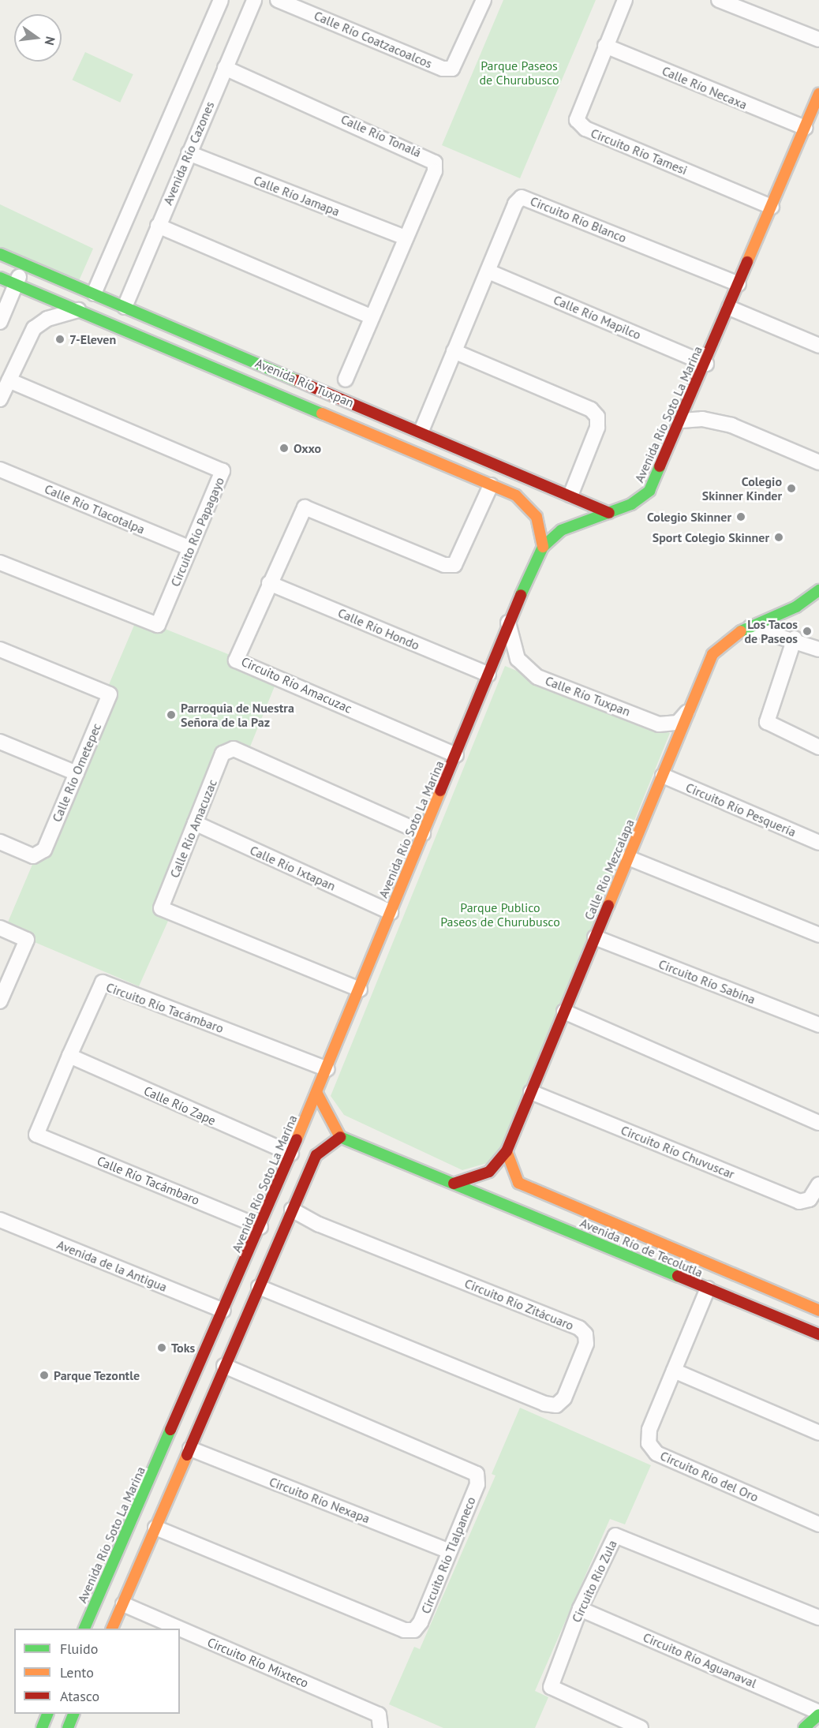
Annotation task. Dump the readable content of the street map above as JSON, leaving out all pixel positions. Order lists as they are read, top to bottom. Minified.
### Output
{"streets":{"street":["Calle Río Coatzacoalcos","Calle Río Necaxa","Calle Río Tonalá","Circuito Río Tamesi","Avenida Río Cazones","Calle Río Jamapa","Circuito Río Blanco","Calle Río Mapilco","Avenida Río Tuxpan","Avenida Río Soto La Marina","Calle Río Tlacotalpa","Circuito Río Papagayo","Calle Río Hondo","Circuito Río Amacuzac","Calle Río Tuxpan","Calle Río Ometepec","Circuito Río Pesquería","Calle Río Amacuzac","Calle Río Ixtapan","Calle Río Mezcalapa","Circuito Río Sabina","Circuito Río Tacámbaro","Calle Río Zape","Circuito Río Chuvuscar","Calle Río Tacámbaro","Avenida Río de Tecolutla","Avenida de la Antigua","Circuito Río Zitácuaro","Circuito Río del Oro","Circuito Río Nexapa","Circuito Río Tlalpaneco","Circuito Río Zula","Circuito Río Aguanaval","Circuito Río Mixteco"]},"crossings":[["Calle Río Necaxa","Circuito Río Tamesi"],["Calle Río Necaxa","Avenida Río Soto La Marina"],["Calle Río Tonalá","Avenida Río Cazones"],["Calle Río Tonalá","Calle Río Jamapa"],["Circuito Río Tamesi","Avenida Río Soto La Marina"],["Avenida Río Cazones","Calle Río Jamapa"],["Avenida Río Cazones","Avenida Río Tuxpan"],["Circuito Río Blanco","Calle Río Mapilco"],["Circuito Río Blanco","Avenida Río Tuxpan"],["Circuito Río Blanco","Avenida Río Soto La Marina"],["Calle Río Mapilco","Avenida Río Soto La Marina"],["Avenida Río Tuxpan","Avenida Río Soto La Marina"],["Avenida Río Tuxpan","Circuito Río Amacuzac"],["Avenida Río Soto La Marina","Calle Río Hondo"],["Avenida Río Soto La Marina","Circuito Río Amacuzac"],["Avenida Río Soto La Marina","Calle Río Tuxpan"],["Avenida Río Soto La Marina","Calle Río Amacuzac"],["Avenida Río Soto La Marina","Calle Río Ixtapan"],["Avenida Río Soto La Marina","Circuito Río Tacámbaro"],["Avenida Río Soto La Marina","Calle Río Zape"],["Avenida Río Soto La Marina","Calle Río Tacámbaro"],["Avenida Río Soto La Marina","Avenida de la Antigua"],["Calle Río Tlacotalpa","Circuito Río Papagayo"],["Calle Río Hondo","Circuito Río Amacuzac"],["Calle Río Tuxpan","Calle Río Mezcalapa"],["Circuito Río Pesquería","Calle Río Mezcalapa"],["Calle Río Amacuzac","Calle Río Ixtapan"],["Calle Río Mezcalapa","Circuito Río Sabina"],["Calle Río Mezcalapa","Circuito Río Chuvuscar"],["Calle Río Mezcalapa","Avenida Río de Tecolutla"],["Circuito Río Tacámbaro","Calle Río Zape"],["Circuito Río Tacámbaro","Calle Río Tacámbaro"],["Avenida Río de Tecolutla","Circuito Río del Oro"],["Circuito Río Nexapa","Circuito Río Tlalpaneco"],["Circuito Río Zula","Circuito Río Aguanaval"]],"parks":["Parque Paseos de Churubusco","Parque Publico Paseos de Churubusco"],"places":["7-Eleven","Oxxo","Colegio Skinner Kinder","Colegio Skinner","Sport Colegio Skinner","Los Tacos de Paseos","Parroquia de Nuestra Señora de la Paz","Toks","Parque Tezontle"],"legend":["Fluido","Lento","Atasco"],"north":"right"}
